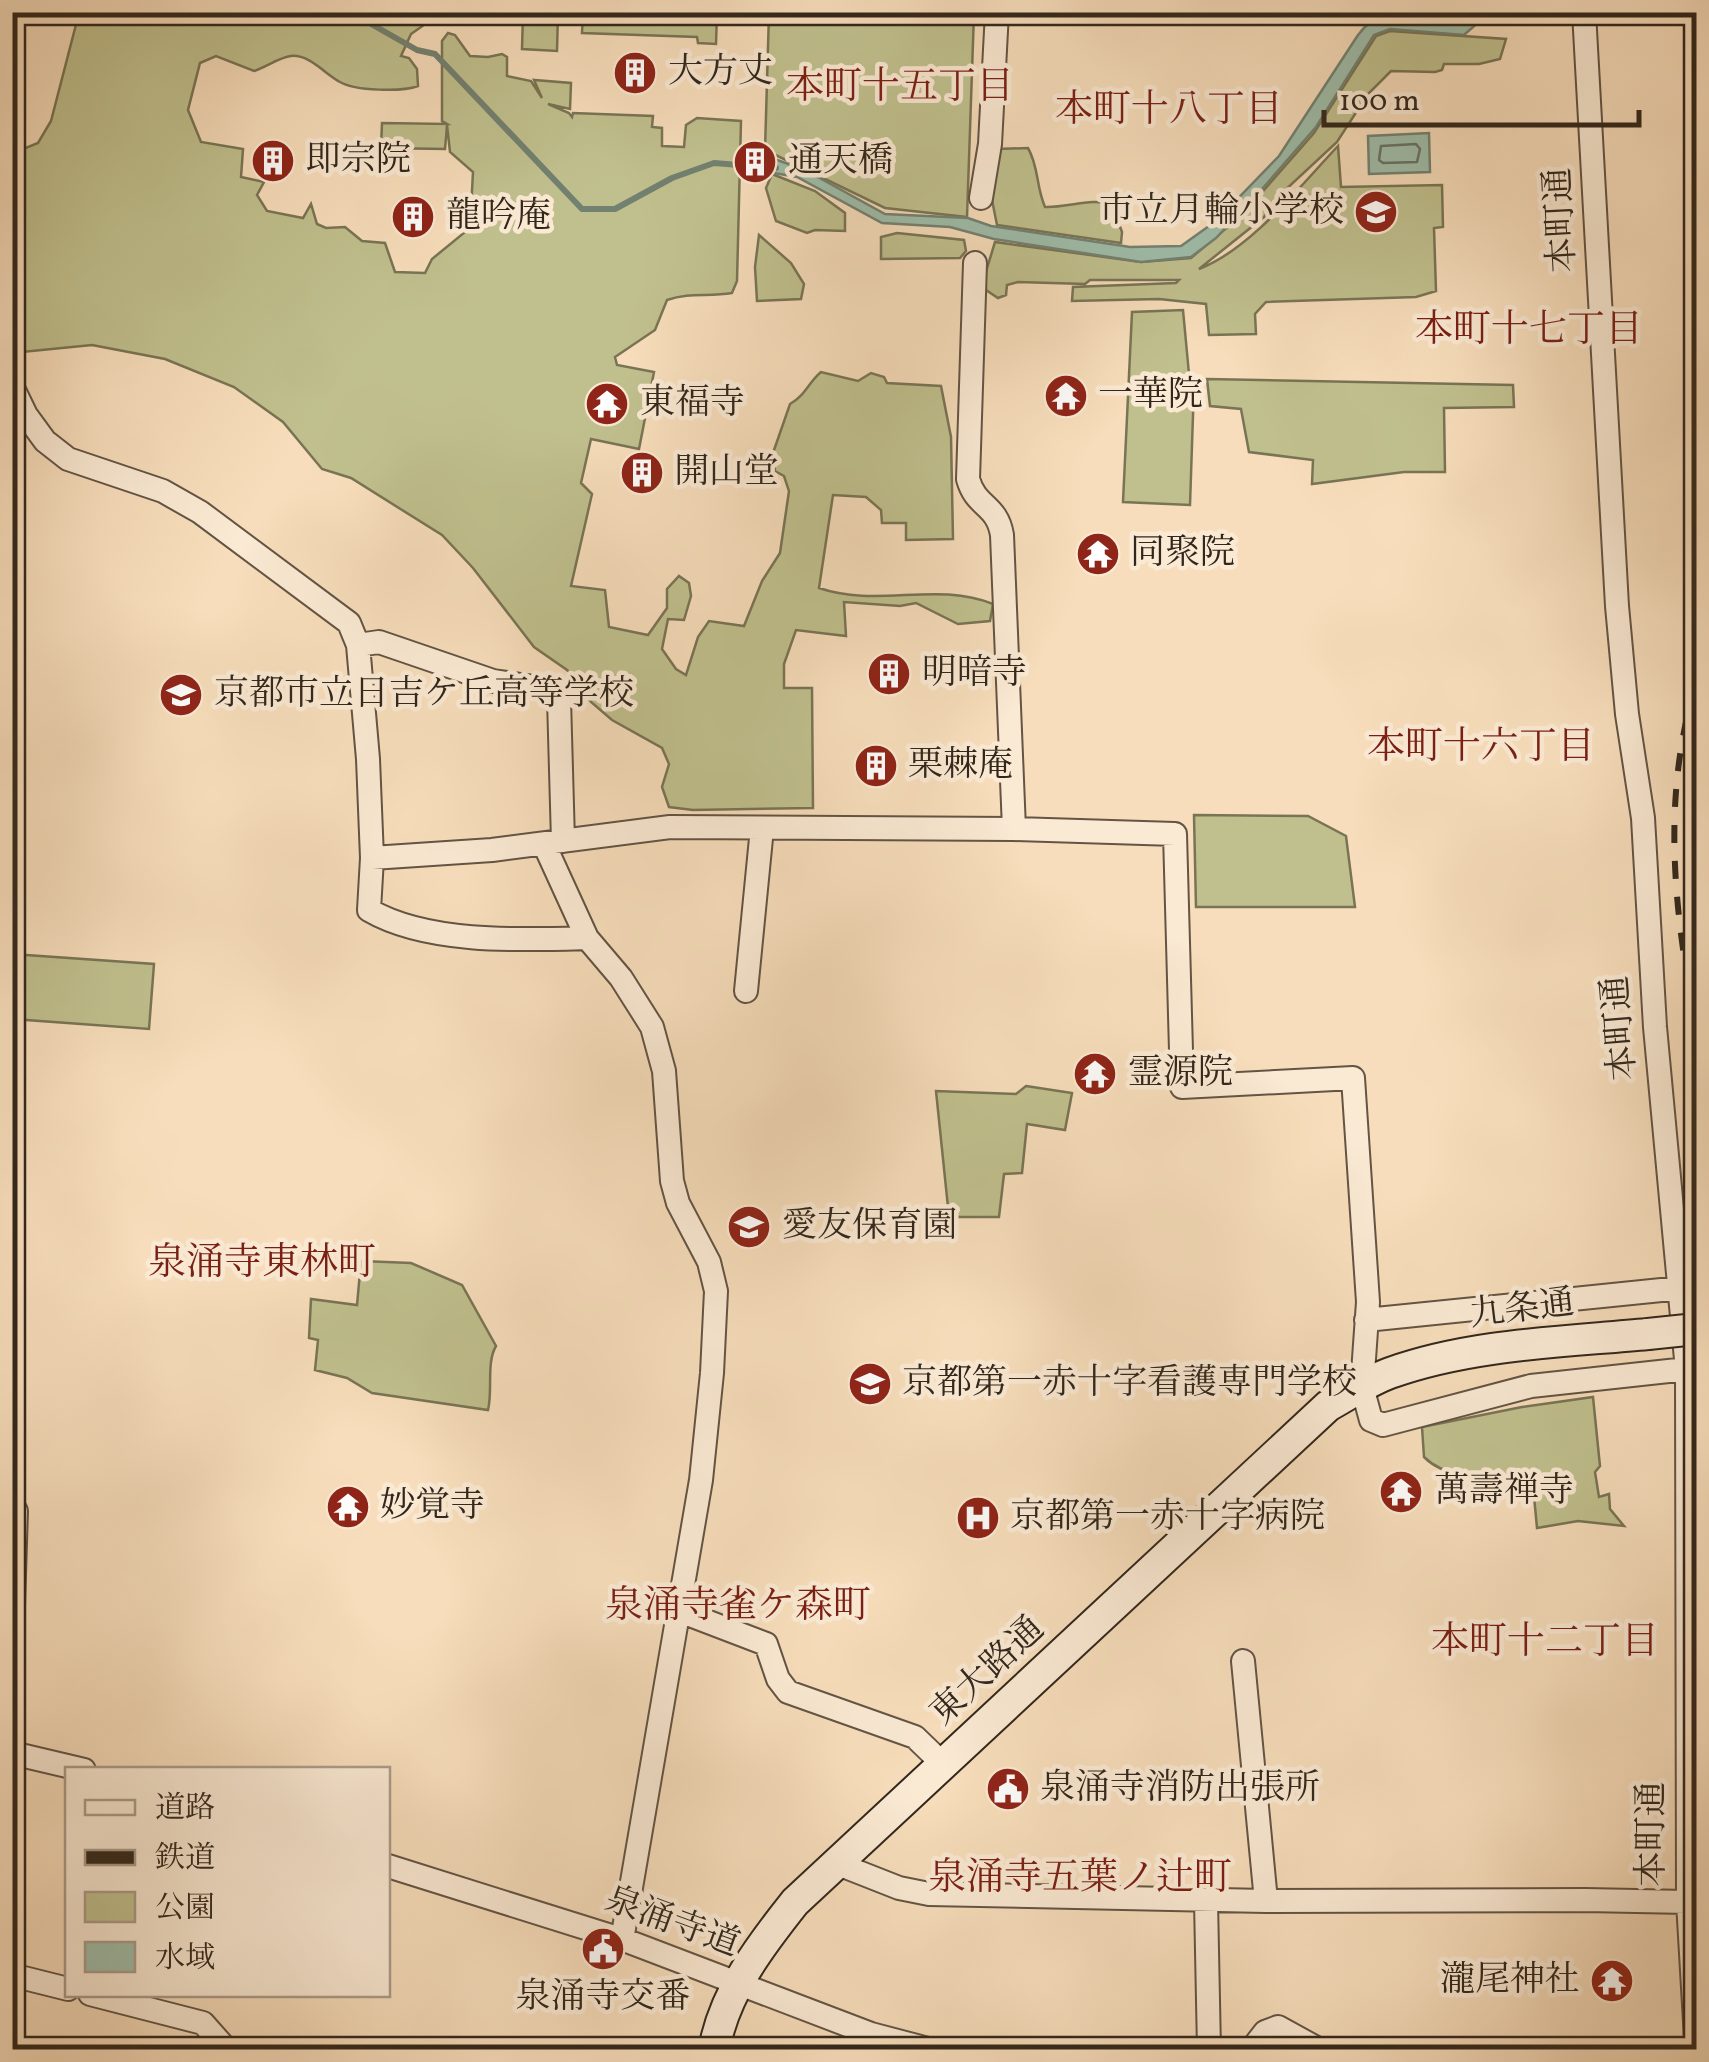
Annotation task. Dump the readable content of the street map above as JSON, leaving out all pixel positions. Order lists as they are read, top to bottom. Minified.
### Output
{"streets":{"main road":["九条通","東大路通"],"street":["本町通","泉涌寺道"]},"crossings":[["九条通","東大路通"],["東大路通","泉涌寺道"]],"districts":["本町十五丁目","本町十八丁目","本町十七丁目","本町十六丁目","泉涌寺東林町","泉涌寺雀ケ森町","本町十二丁目","泉涌寺五葉ノ辻町"],"places":{"building":["大方丈","即宗院","通天橋","龍吟庵","開山堂","明暗寺","栗棘庵"],"school or university":["市立月輪小学校","京都市立日吉ケ丘高等学校","愛友保育園","京都第一赤十字看護専門学校"],"temple":["一華院","東福寺","同聚院","霊源院","萬壽禅寺","妙覚寺","瀧尾神社"],"hospital":["京都第一赤十字病院"],"public building":["泉涌寺消防出張所","泉涌寺交番"]},"legend":["道路","鉄道","公園","水域"],"scale_bar":"100 m"}
